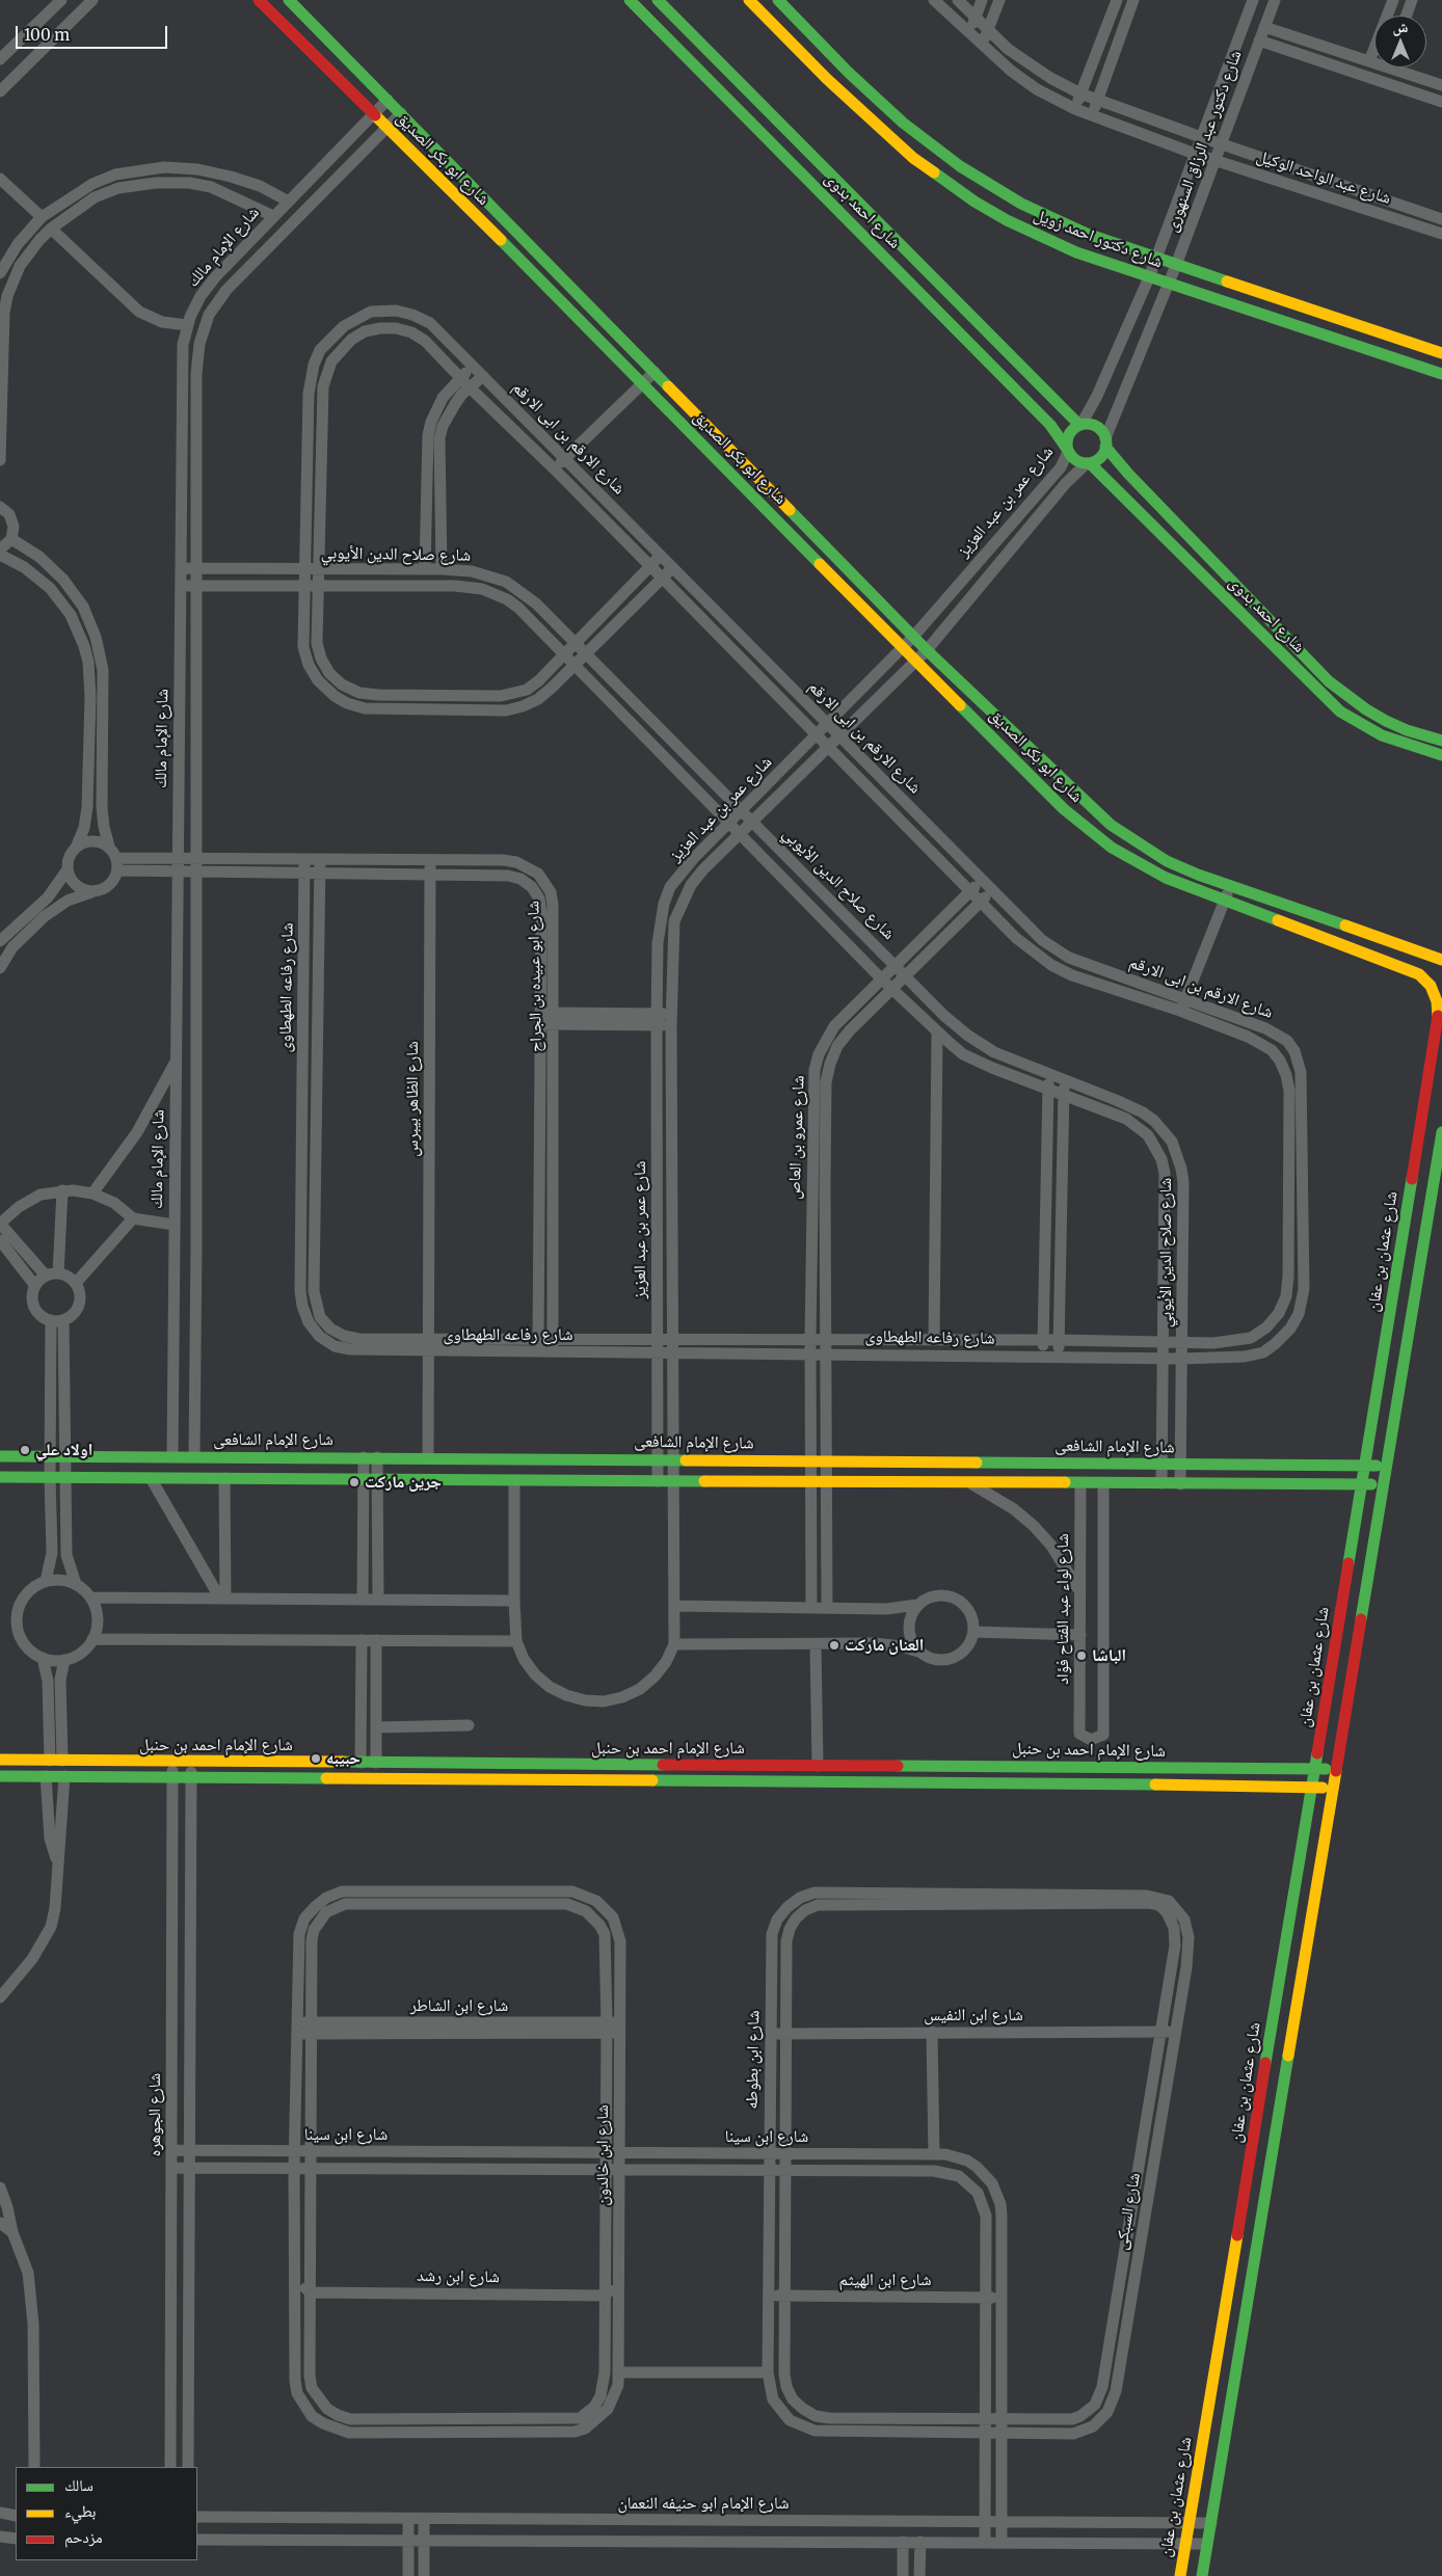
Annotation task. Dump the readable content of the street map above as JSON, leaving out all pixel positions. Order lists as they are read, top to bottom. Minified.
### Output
{"streets":{"street":["شارع دكتور عبد الرزاق السنهورى","شارع ابو بكر الصديق","شارع عبد الواحد الوكيل","شارع احمد بدوى","شارع دكتور احمد زويل","شارع الإمام مالك","شارع الارقم بن ابى الارقم","شارع عمر بن عبد العزيز","شارع صلاح الدين الأيوبي","شارع ابو عبيده بن الجراح","شارع رفاعه الطهطاوى","شارع الظاهر بيبرس","شارع عمرو بن العاص","شارع عثمان بن عفان","شارع الإمام الشافعى","شارع لواء عبد الفتاح فؤاد","شارع الإمام احمد بن حنبل","شارع ابن الشاطر","شارع ابن النفيس","شارع ابن بطوطه","شارع الجوهره","شارع ابن سينا","شارع ابن خالدون","شارع السبكى","شارع ابن رشد","شارع ابن الهيثم","شارع الإمام ابو حنيفه النعمان"]},"crossings":[["شارع دكتور عبد الرزاق السنهورى","شارع عبد الواحد الوكيل"],["شارع دكتور عبد الرزاق السنهورى","شارع احمد بدوى"],["شارع دكتور عبد الرزاق السنهورى","شارع دكتور احمد زويل"],["شارع دكتور عبد الرزاق السنهورى","شارع عمر بن عبد العزيز"],["شارع ابو بكر الصديق","شارع الإمام مالك"],["شارع ابو بكر الصديق","شارع عمر بن عبد العزيز"],["شارع ابو بكر الصديق","شارع عثمان بن عفان"],["شارع احمد بدوى","شارع عمر بن عبد العزيز"],["شارع الإمام مالك","شارع صلاح الدين الأيوبي"],["شارع الإمام مالك","شارع ابو عبيده بن الجراح"],["شارع الإمام مالك","شارع الإمام الشافعى"],["شارع الارقم بن ابى الارقم","شارع عمر بن عبد العزيز"],["شارع الارقم بن ابى الارقم","شارع صلاح الدين الأيوبي"],["شارع الارقم بن ابى الارقم","شارع رفاعه الطهطاوى"],["شارع الارقم بن ابى الارقم","شارع عمرو بن العاص"],["شارع عمر بن عبد العزيز","شارع صلاح الدين الأيوبي"],["شارع عمر بن عبد العزيز","شارع رفاعه الطهطاوى"],["شارع عمر بن عبد العزيز","شارع الإمام الشافعى"],["شارع صلاح الدين الأيوبي","شارع رفاعه الطهطاوى"],["شارع صلاح الدين الأيوبي","شارع عمرو بن العاص"],["شارع صلاح الدين الأيوبي","شارع الإمام الشافعى"],["شارع ابو عبيده بن الجراح","شارع رفاعه الطهطاوى"],["شارع ابو عبيده بن الجراح","شارع الظاهر بيبرس"],["شارع رفاعه الطهطاوى","شارع الظاهر بيبرس"],["شارع رفاعه الطهطاوى","شارع عمرو بن العاص"],["شارع الظاهر بيبرس","شارع الإمام الشافعى"],["شارع عمرو بن العاص","شارع الإمام الشافعى"],["شارع عثمان بن عفان","شارع الإمام الشافعى"],["شارع عثمان بن عفان","شارع الإمام احمد بن حنبل"],["شارع عثمان بن عفان","شارع الإمام ابو حنيفه النعمان"],["شارع الإمام احمد بن حنبل","شارع الجوهره"],["شارع ابن الشاطر","شارع ابن خالدون"],["شارع ابن النفيس","شارع ابن بطوطه"],["شارع ابن النفيس","شارع السبكى"],["شارع ابن بطوطه","شارع ابن سينا"],["شارع ابن بطوطه","شارع السبكى"],["شارع ابن بطوطه","شارع ابن الهيثم"],["شارع الجوهره","شارع ابن سينا"],["شارع ابن سينا","شارع ابن خالدون"],["شارع ابن سينا","شارع السبكى"],["شارع ابن سينا","شارع ابن الهيثم"],["شارع ابن سينا","شارع الإمام ابو حنيفه النعمان"],["شارع ابن خالدون","شارع ابن رشد"]],"places":["اولاد علي","جرين ماركت","العنان ماركت","الباشا","حبيبه"],"legend":["سالك","بطيء","مزدحم"],"scale_bar":"100 m","north":"top"}
